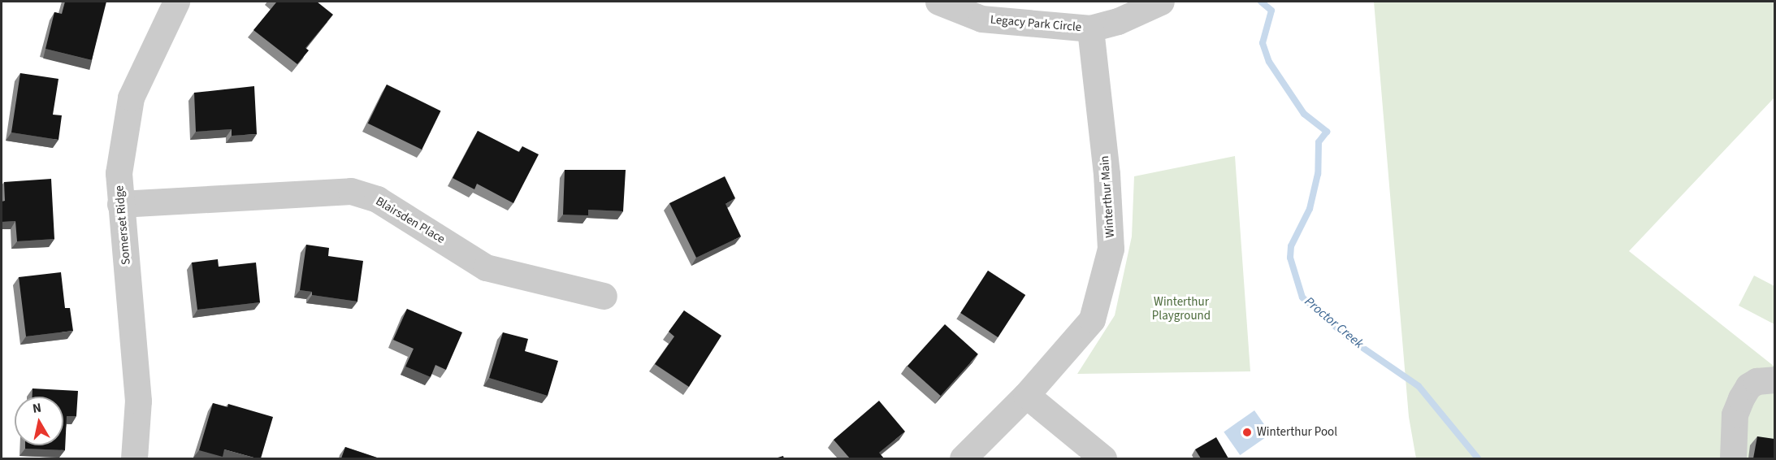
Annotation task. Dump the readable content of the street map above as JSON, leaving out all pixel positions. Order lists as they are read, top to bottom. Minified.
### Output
{"streets":{"street":["Legacy Park Circle","Winterthur Main","Blairsden Place","Somerset Ridge"]},"crossings":[["Legacy Park Circle","Winterthur Main"],["Blairsden Place","Somerset Ridge"]],"water":["Proctor Creek"],"parks":["Winterthur Playground"],"places":["Winterthur Pool"],"north":"top"}
